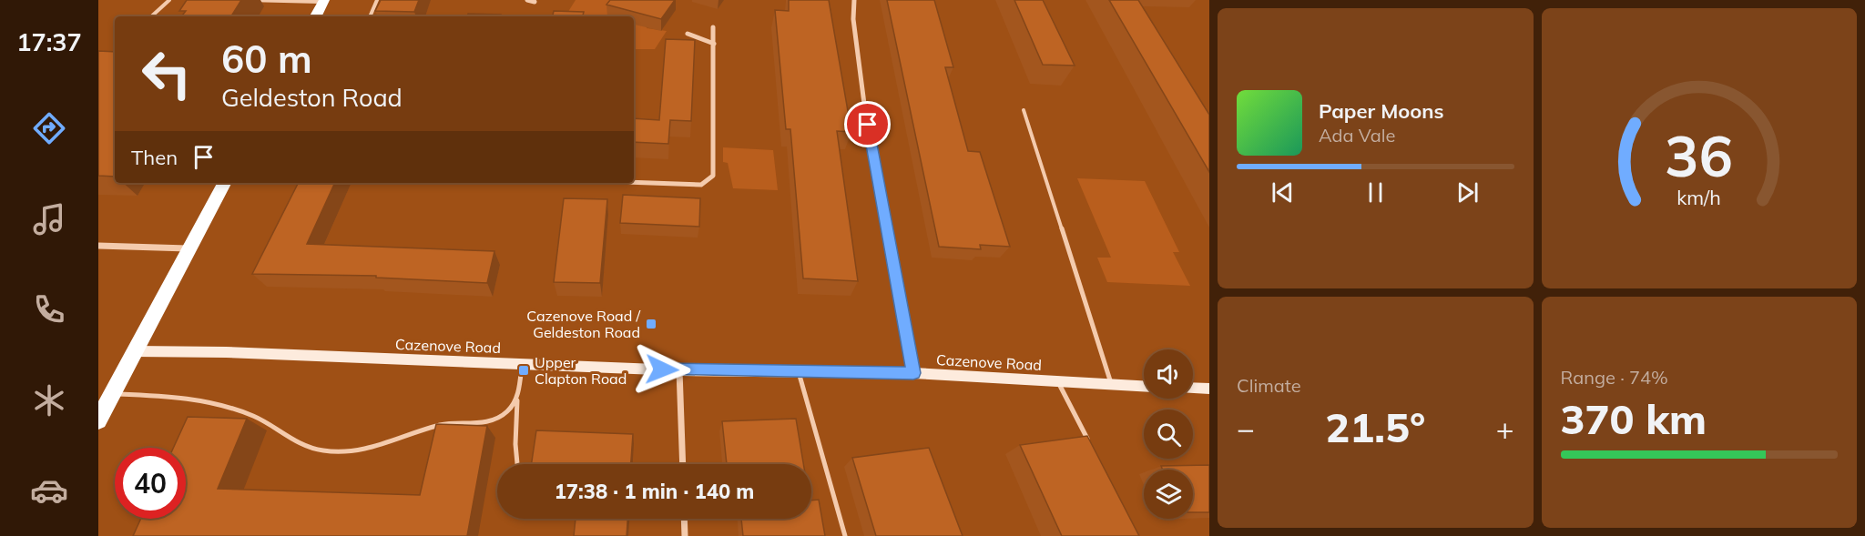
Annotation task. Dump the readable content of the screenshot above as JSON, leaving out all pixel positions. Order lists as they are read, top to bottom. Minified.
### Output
{"streets":{"street":["Cazenove Road"]},"places":{"transit":["Cazenove Road / Geldeston Road","Upper Clapton Road"]},"page":{"tabs":"17:37","turn":["60 m","Geldeston Road"],"song":["Paper Moons","Ada Vale"],"then":"Then","tile":["Climate",["Range · 74%","370 km"]],"heat":["−","21.5°","+"],"limit":"40","trip":"17:38 · 1 min · 140 m","gauge":["36","km/h"]}}
